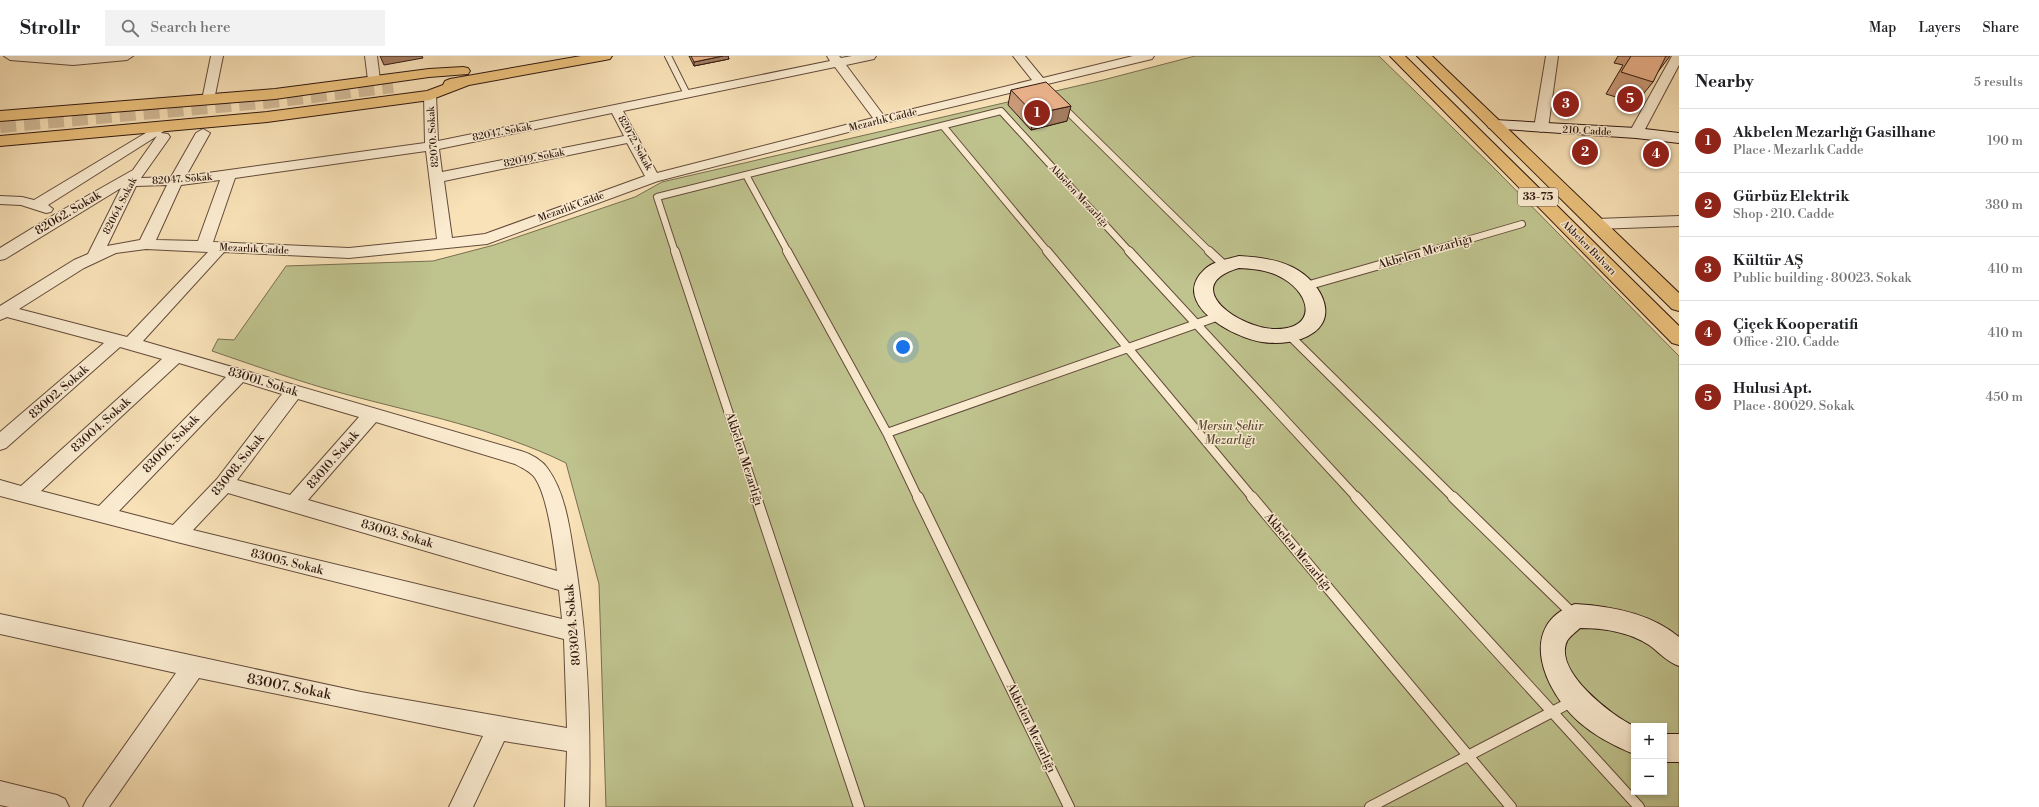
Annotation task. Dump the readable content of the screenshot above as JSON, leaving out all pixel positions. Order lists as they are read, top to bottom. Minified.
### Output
{"streets":{"main road":["33-75","Akbelen Bulvarı"],"street":["Mezarlık Cadde","210. Cadde","82047. Sokak","82070. Sokak","82072. Sokak","82049. Sokak","82064. Sokak","82062. Sokak","83001. Sokak","83002. Sokak","83004. Sokak","83006. Sokak","83010. Sokak","83008. Sokak","83003. Sokak","83005. Sokak","803024. Sokak","83007. Sokak"],"lane":["Akbelen Mezarlığı"]},"crossings":[["Mezarlık Cadde","82070. Sokak"],["Mezarlık Cadde","82072. Sokak"],["Mezarlık Cadde","82064. Sokak"],["Mezarlık Cadde","83001. Sokak"],["Mezarlık Cadde","83002. Sokak"],["210. Cadde","Akbelen Bulvarı"],["82047. Sokak","82070. Sokak"],["82047. Sokak","82072. Sokak"],["82047. Sokak","82064. Sokak"],["82047. Sokak","82062. Sokak"],["82070. Sokak","82049. Sokak"],["82072. Sokak","82049. Sokak"],["82064. Sokak","82062. Sokak"],["83001. Sokak","83002. Sokak"],["83001. Sokak","83004. Sokak"],["83001. Sokak","83006. Sokak"],["83001. Sokak","83010. Sokak"],["83001. Sokak","83008. Sokak"],["83001. Sokak","803024. Sokak"],["83004. Sokak","83005. Sokak"],["83006. Sokak","83005. Sokak"],["83010. Sokak","83003. Sokak"],["83008. Sokak","83003. Sokak"],["83008. Sokak","83005. Sokak"],["83003. Sokak","803024. Sokak"],["83005. Sokak","803024. Sokak"],["803024. Sokak","83007. Sokak"]],"parks":["Mersin Şehir Mezarlığı"],"page":{"header":"Strollr","search":"Search here","nav":["Map","Layers","Share"],"heading":["Nearby","5 results"],"pins":["5","3","1","2","4"],"list":[{"mark":"1","name":"Akbelen Mezarlığı Gasilhane","note":"Place · Mezarlık Cadde","value":"190 m"},{"mark":"2","name":"Gürbüz Elektrik","note":"Shop · 210. Cadde","value":"380 m"},{"mark":"3","name":"Kültür AŞ","note":"Public building · 80023. Sokak","value":"410 m"},{"mark":"4","name":"Çiçek Kooperatifi","note":"Office · 210. Cadde","value":"410 m"},{"mark":"5","name":"Hulusi Apt.","note":"Place · 80029. Sokak","value":"450 m"}],"map_buttons":["+","−"]}}
